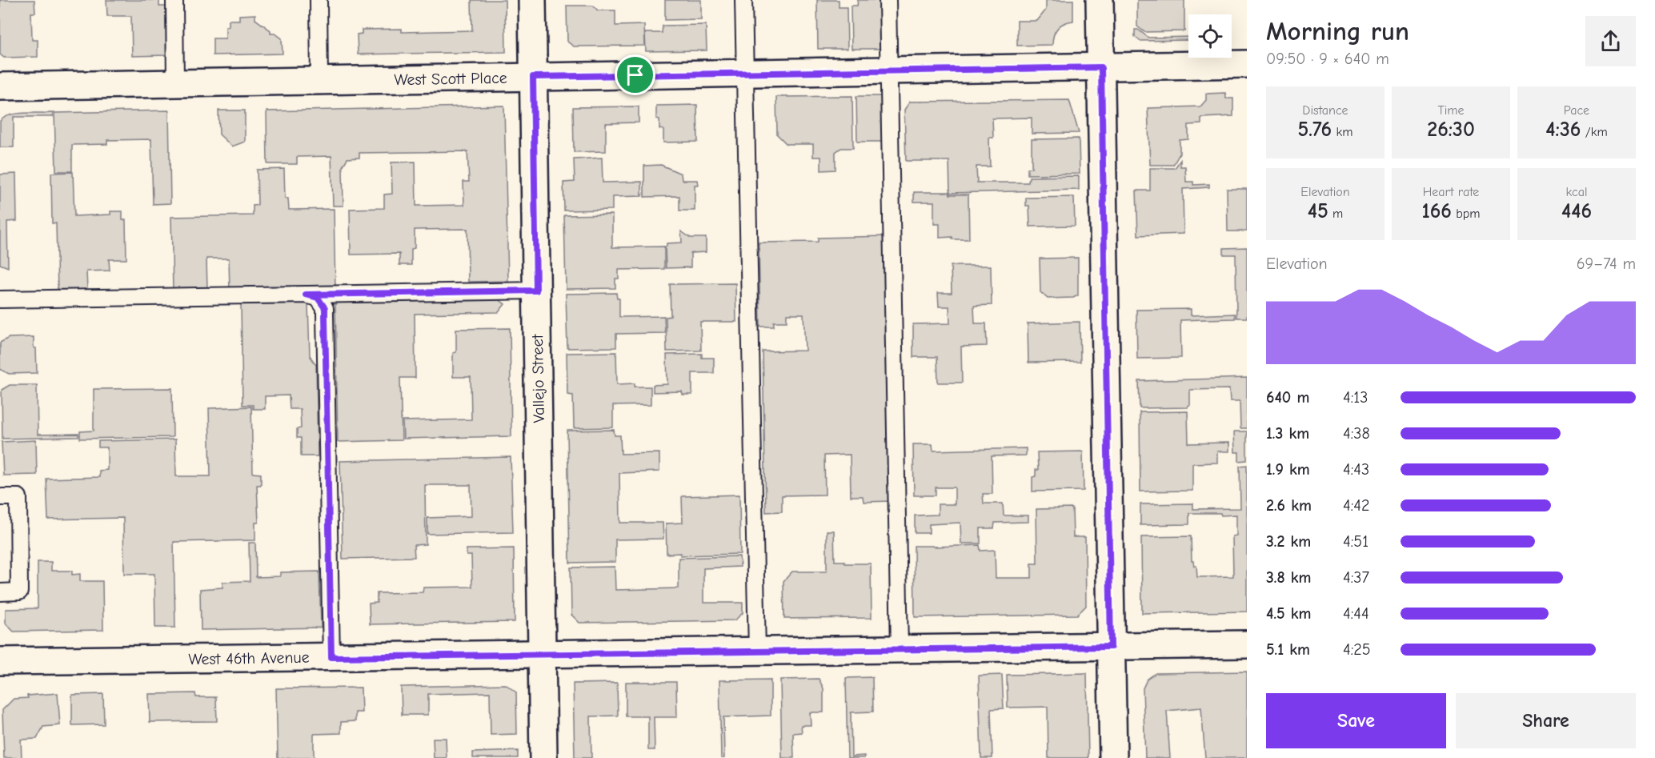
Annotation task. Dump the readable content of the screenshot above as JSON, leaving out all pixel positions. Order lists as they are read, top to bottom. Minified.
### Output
{"streets":{"street":["West Scott Place","Vallejo Street","West 46th Avenue"]},"crossings":[["West Scott Place","Vallejo Street"],["Vallejo Street","West 46th Avenue"]],"page":{"heading":["Morning run","09:50 · 9 × 640 m"],"stats":[["Distance","5.76 km"],["Time","26:30"],["Pace","4:36 /km"],["Elevation","45 m"],["Heart rate","166 bpm"],["kcal","446"]],"chart":["Elevation","69–74 m"],"list":[{"name":"640 m","note":"4:13"},{"name":"1.3 km","note":"4:38"},{"name":"1.9 km","note":"4:43"},{"name":"2.6 km","note":"4:42"},{"name":"3.2 km","note":"4:51"},{"name":"3.8 km","note":"4:37"},{"name":"4.5 km","note":"4:44"},{"name":"5.1 km","note":"4:25"}],"buttons":["Save","Share"]}}
